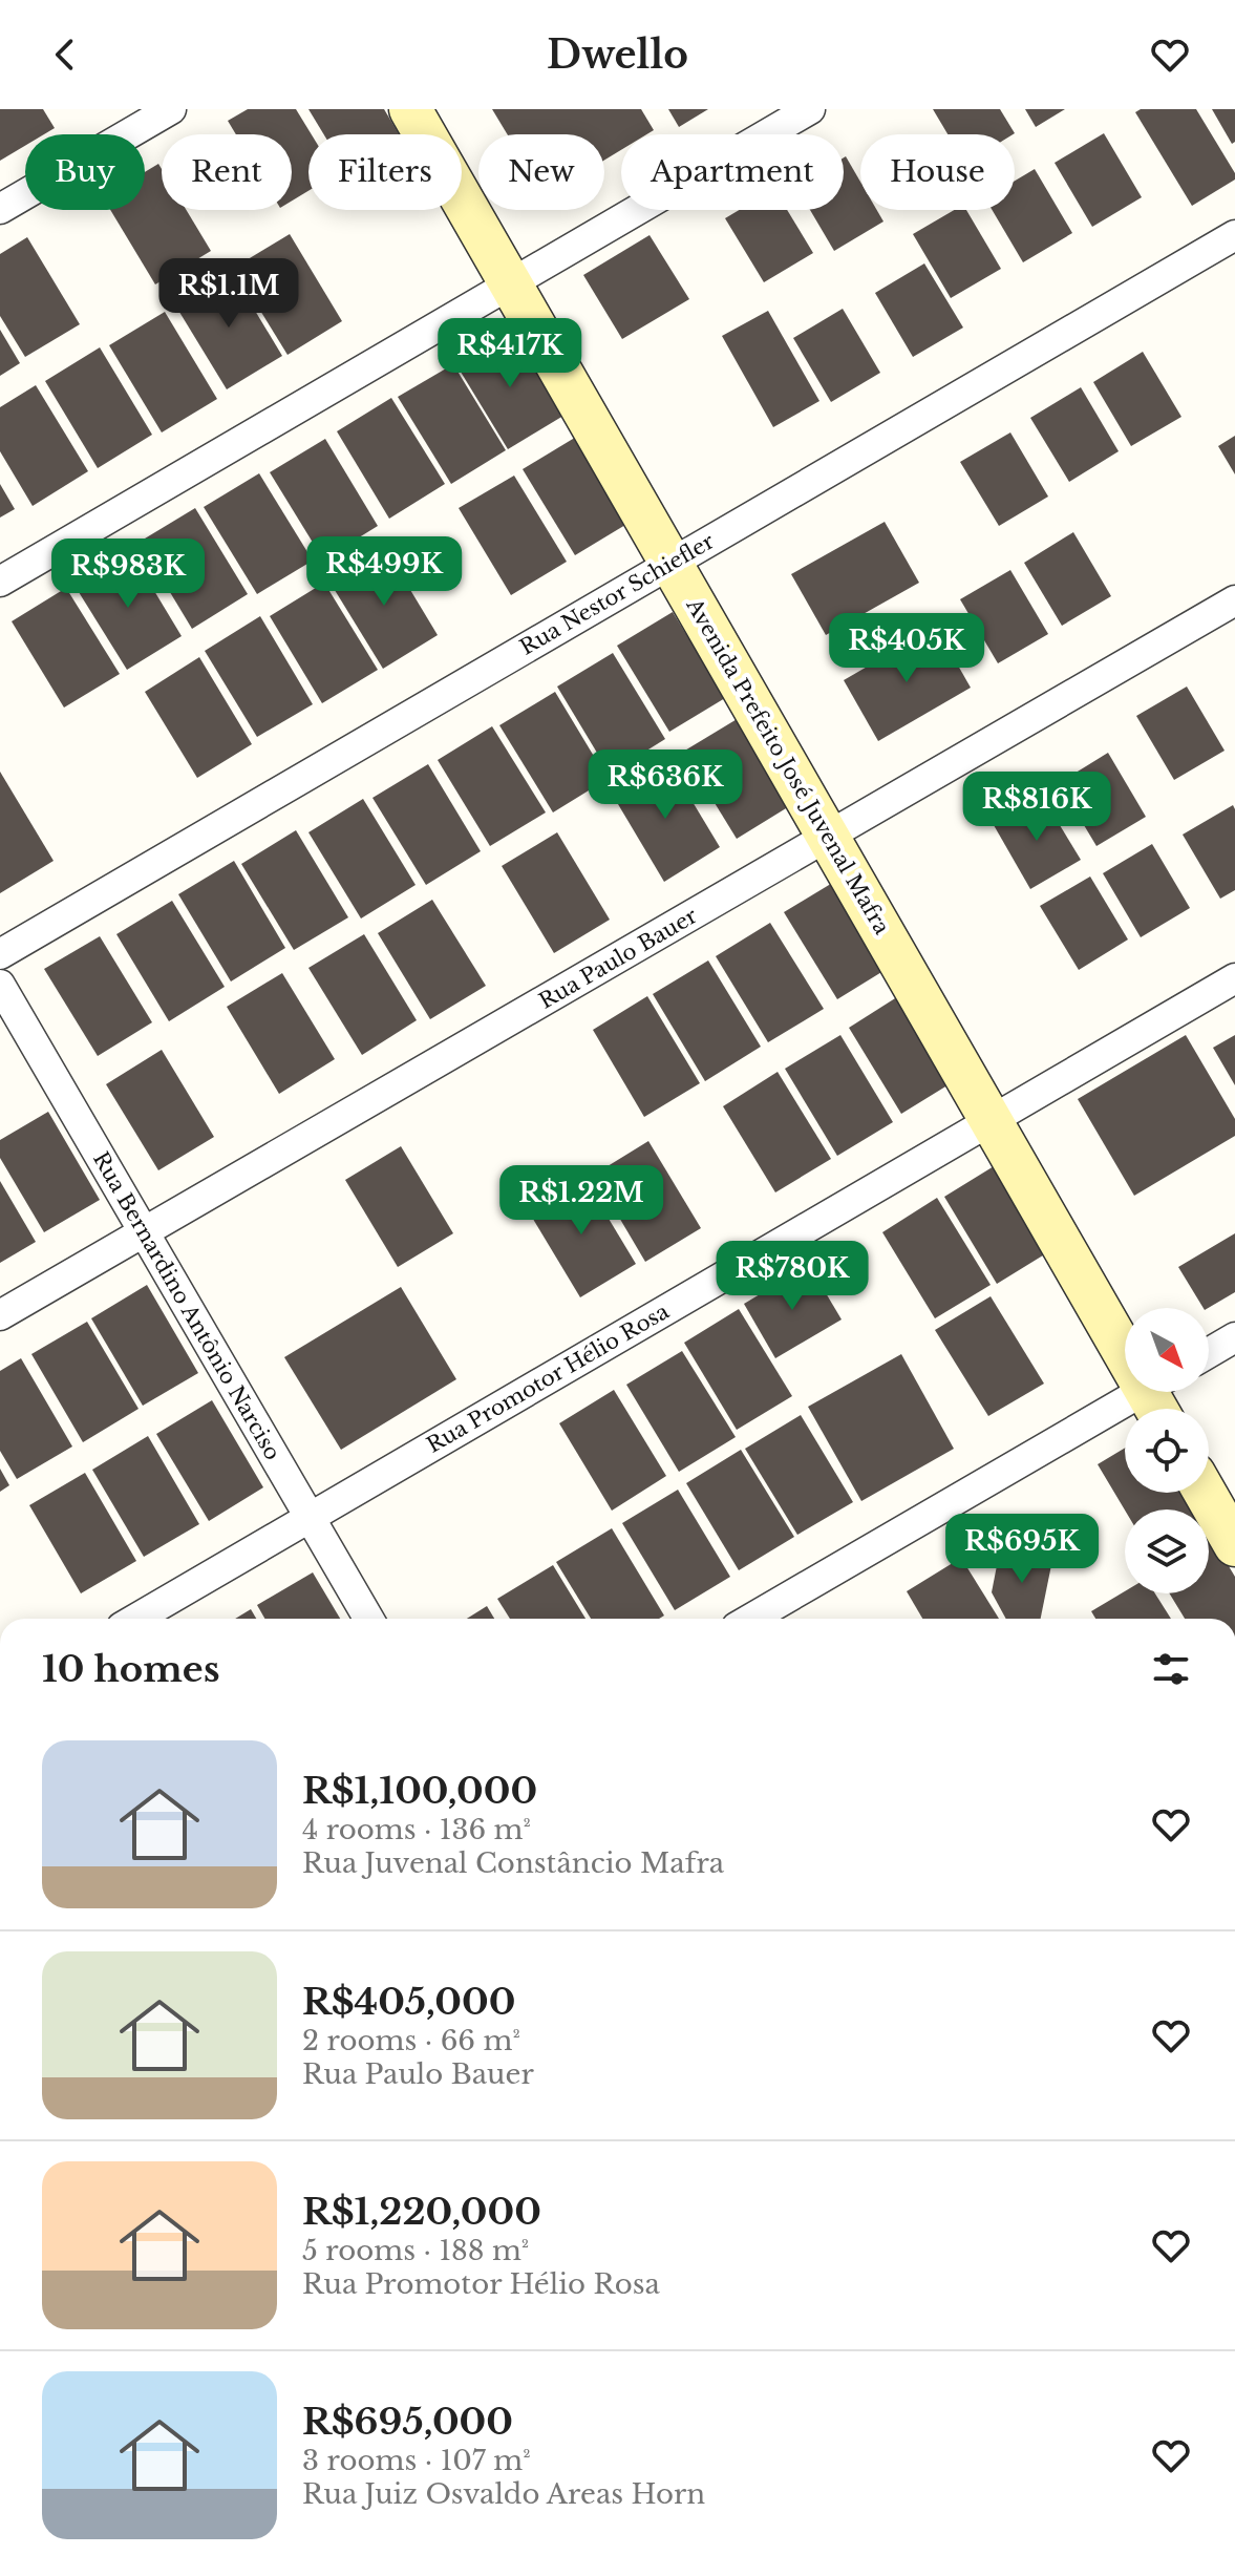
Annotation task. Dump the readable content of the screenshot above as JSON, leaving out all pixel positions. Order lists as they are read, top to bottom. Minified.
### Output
{"streets":{"main road":["Avenida Prefeito José Juvenal Mafra"],"street":["Rua Nestor Schiefler","Rua Paulo Bauer","Rua Bernardino Antônio Narciso","Rua Promotor Hélio Rosa"]},"crossings":[["Rua Nestor Schiefler","Avenida Prefeito José Juvenal Mafra"],["Avenida Prefeito José Juvenal Mafra","Rua Paulo Bauer"],["Avenida Prefeito José Juvenal Mafra","Rua Promotor Hélio Rosa"],["Rua Paulo Bauer","Rua Bernardino Antônio Narciso"],["Rua Bernardino Antônio Narciso","Rua Promotor Hélio Rosa"]],"north":"bottom right","page":{"header":"Dwello","chip":["Buy","Rent","Filters","New","Apartment","House"],"price":["R$1.1M","R$417K","R$499K","R$983K","R$405K","R$636K","R$816K","R$1.22M","R$780K","R$695K"],"heading":"10 homes","list":[{"name":"R$1,100,000","note":"4 rooms · 136 m² · Rua Juvenal Constâncio Mafra"},{"name":"R$405,000","note":"2 rooms · 66 m² · Rua Paulo Bauer"},{"name":"R$1,220,000","note":"5 rooms · 188 m² · Rua Promotor Hélio Rosa"},{"name":"R$695,000","note":"3 rooms · 107 m² · Rua Juiz Osvaldo Areas Horn"}]}}
